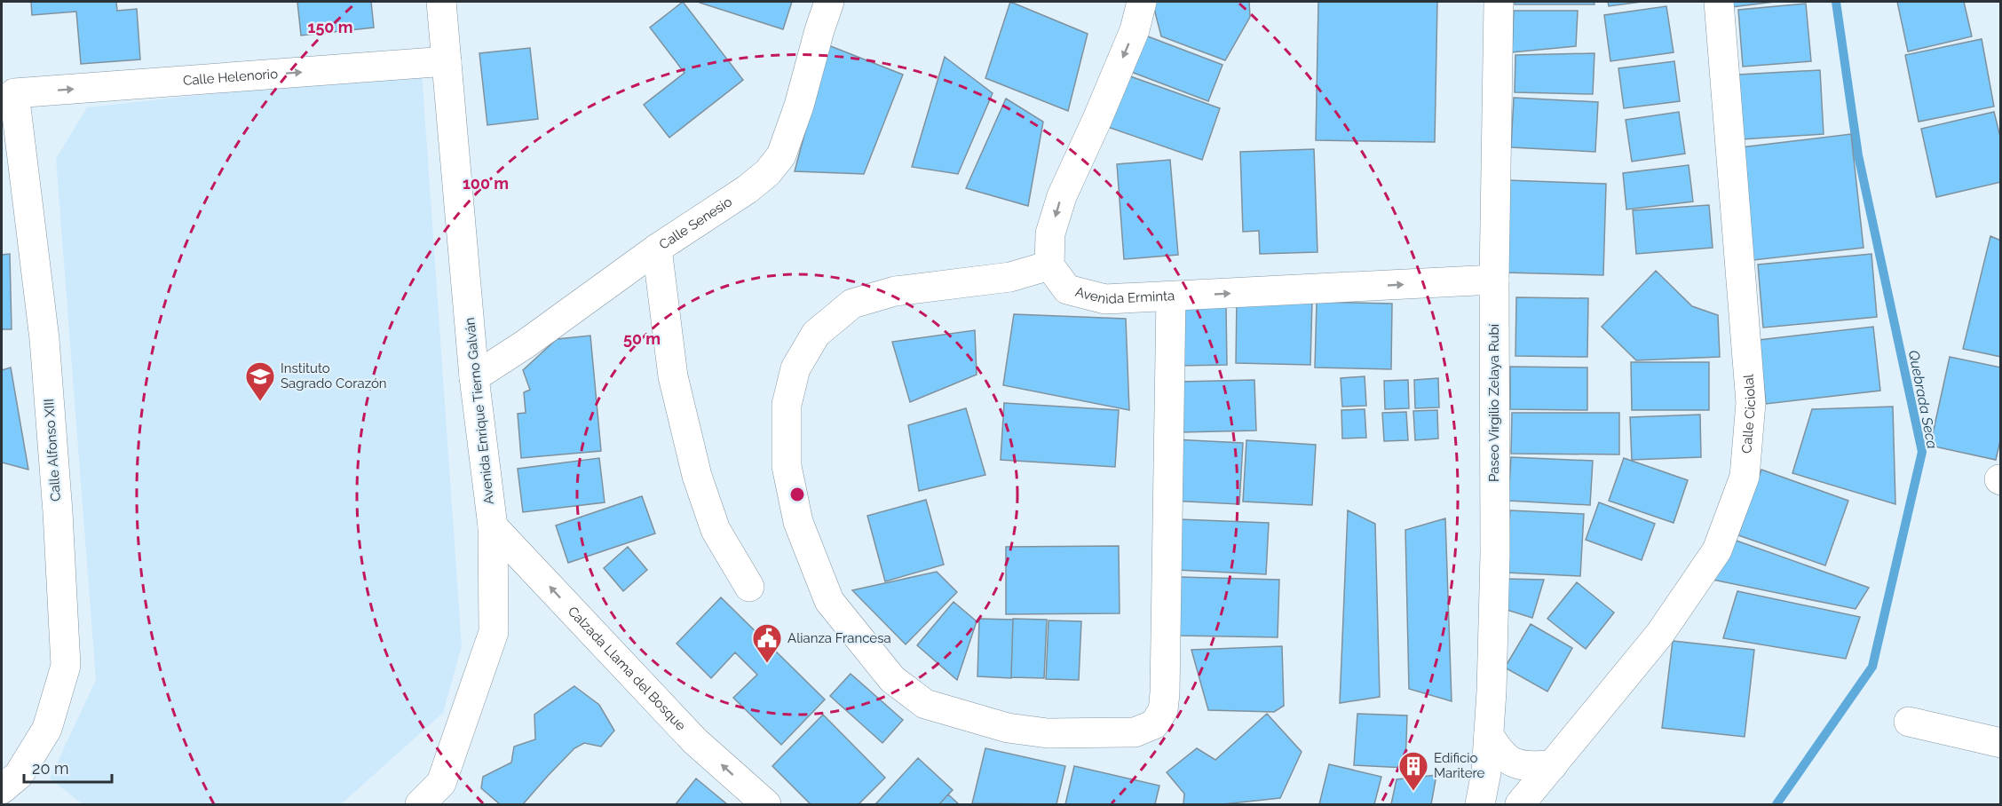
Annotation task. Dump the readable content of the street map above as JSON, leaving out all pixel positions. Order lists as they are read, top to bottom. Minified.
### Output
{"streets":{"street":["Calle Helenorio","Calle Senesio","Avenida Erminta","Paseo Virgilio Zelaya Rubí","Avenida Enrique Tierno Galván","Calle Ciciolal","Calle Alfonso XIII","Calzada Llama del Bosque"]},"crossings":[["Calle Helenorio","Avenida Enrique Tierno Galván"],["Calle Helenorio","Calle Alfonso XIII"],["Calle Senesio","Avenida Enrique Tierno Galván"],["Avenida Erminta","Paseo Virgilio Zelaya Rubí"],["Avenida Enrique Tierno Galván","Calzada Llama del Bosque"]],"one_way":["Calle Helenorio","Avenida Erminta","Calzada Llama del Bosque"],"water":["Quebrada Seca"],"places":{"school or university":["Instituto Sagrado Corazón"],"public building":["Alianza Francesa"],"building":["Edificio Maritere"]},"scale_bar":"20 m","rings":["150 m","100 m","50 m"]}
